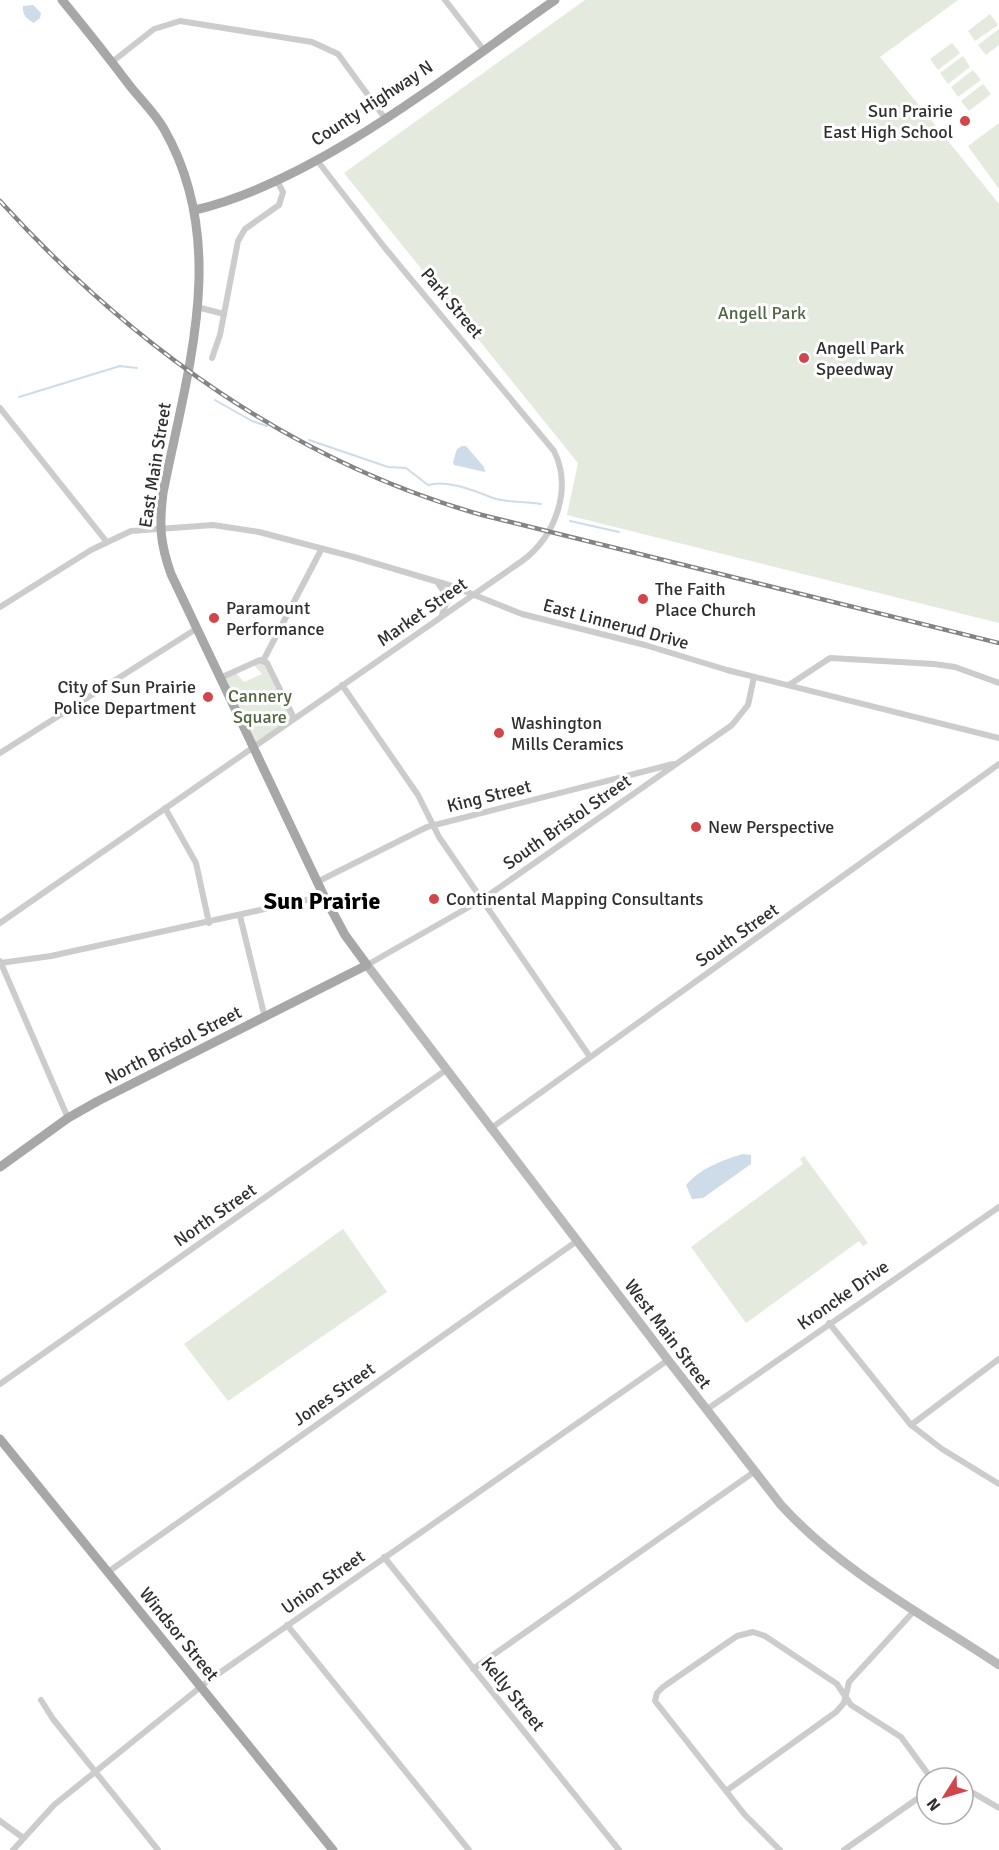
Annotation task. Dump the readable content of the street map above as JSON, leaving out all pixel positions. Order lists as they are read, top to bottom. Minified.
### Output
{"streets":{"main road":["County Highway N","East Main Street","North Bristol Street","West Main Street","Windsor Street"],"street":["Park Street","Market Street","East Linnerud Drive","King Street","South Bristol Street","South Street","North Street","Kroncke Drive","Jones Street","Union Street","Kelly Street"]},"crossings":[["County Highway N","Park Street"],["County Highway N","East Main Street"],["Park Street","Market Street"],["East Main Street","Market Street"],["East Main Street","East Linnerud Drive"],["East Main Street","King Street"],["East Main Street","South Bristol Street"],["East Main Street","North Bristol Street"],["East Main Street","West Main Street"],["Market Street","East Linnerud Drive"],["East Linnerud Drive","South Bristol Street"],["King Street","South Bristol Street"],["South Bristol Street","North Bristol Street"],["South Bristol Street","West Main Street"],["South Street","West Main Street"],["North Bristol Street","West Main Street"],["North Street","West Main Street"],["Kroncke Drive","West Main Street"],["West Main Street","Jones Street"],["West Main Street","Union Street"],["Jones Street","Windsor Street"],["Union Street","Windsor Street"],["Union Street","Kelly Street"]],"districts":["Sun Prairie"],"parks":["Angell Park","Cannery Square"],"places":["Sun Prairie East High School","Angell Park Speedway","The Faith Place Church","Paramount Performance","City of Sun Prairie Police Department","Washington Mills Ceramics","New Perspective","Continental Mapping Consultants"],"north":"bottom left"}
